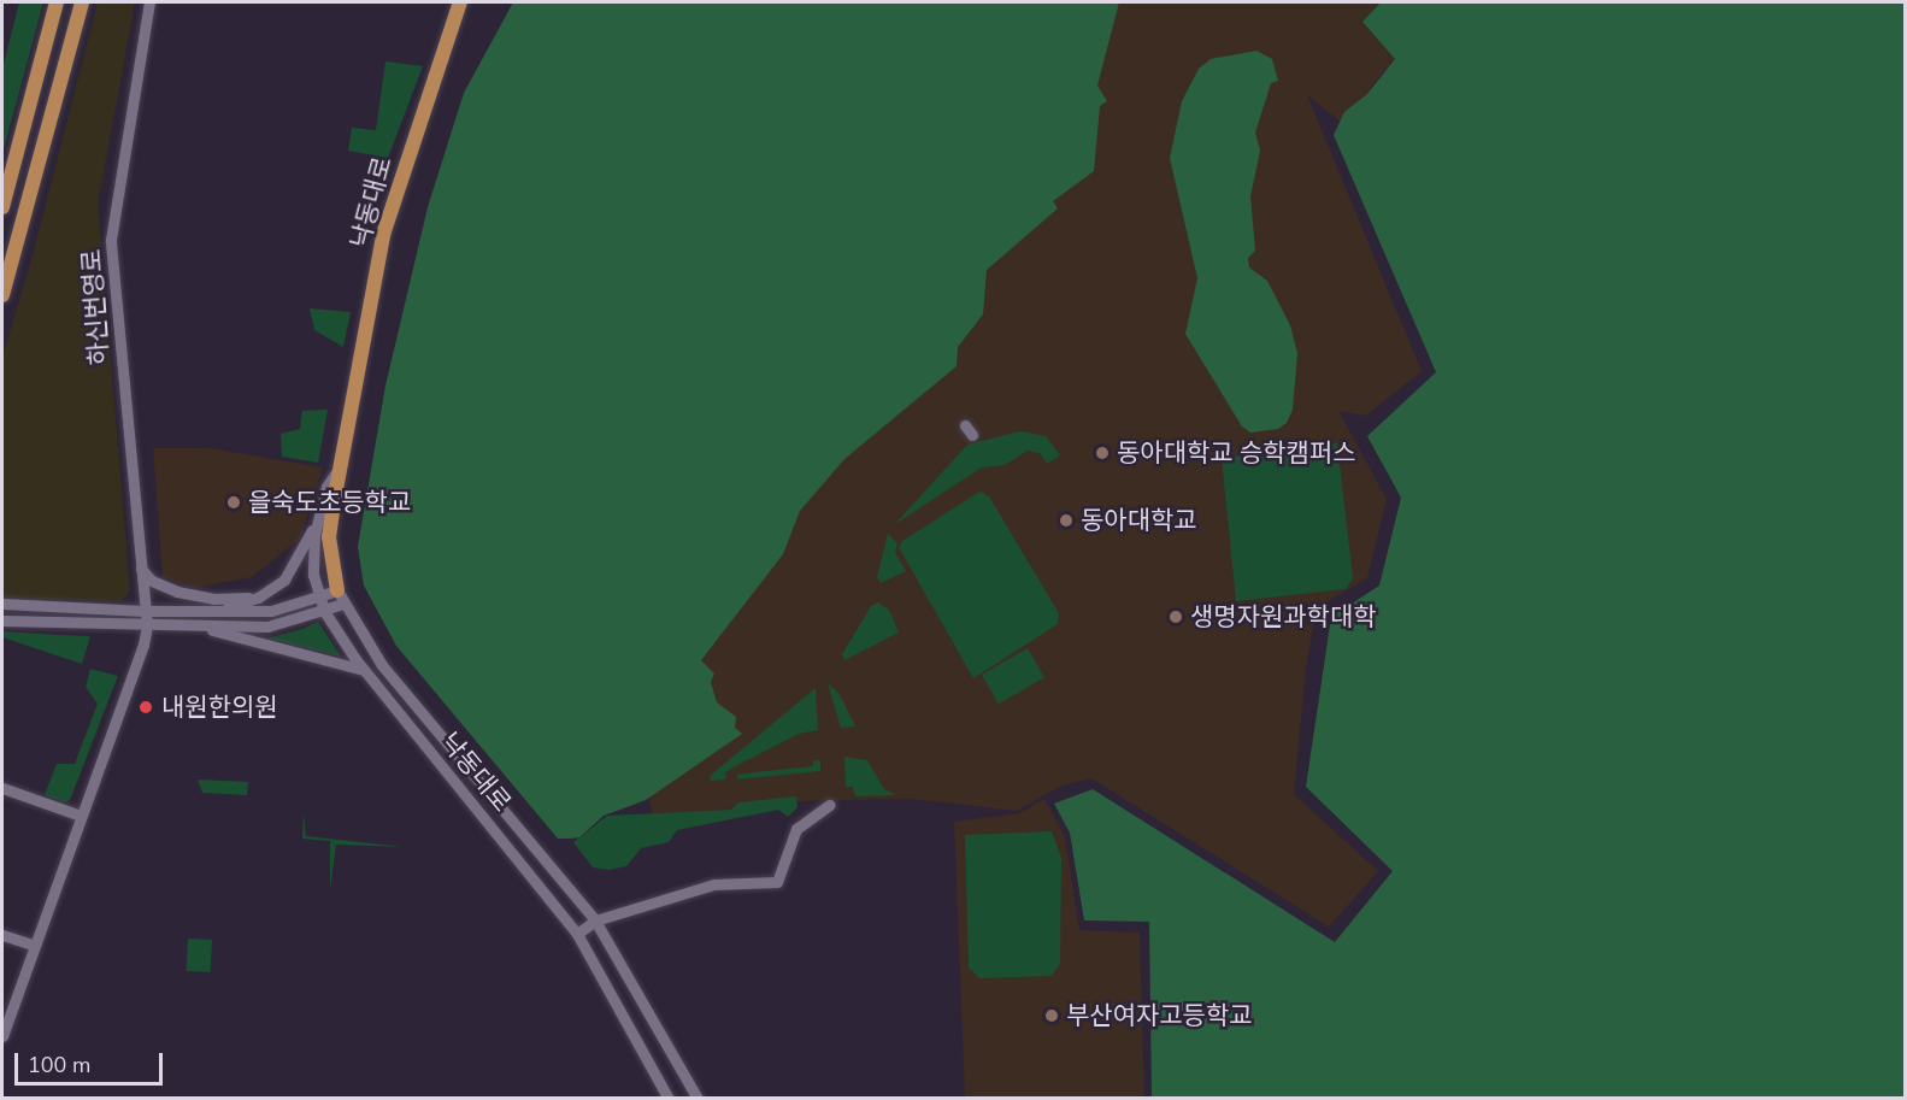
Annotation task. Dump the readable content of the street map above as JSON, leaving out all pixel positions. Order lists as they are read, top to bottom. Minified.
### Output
{"streets":{"main road":["낙동대로"],"street":["하신번영로"]},"places":["동아대학교 승학캠퍼스","을숙도초등학교","동아대학교","생명자원과학대학","내원한의원","부산여자고등학교"],"scale_bar":"100 m"}
